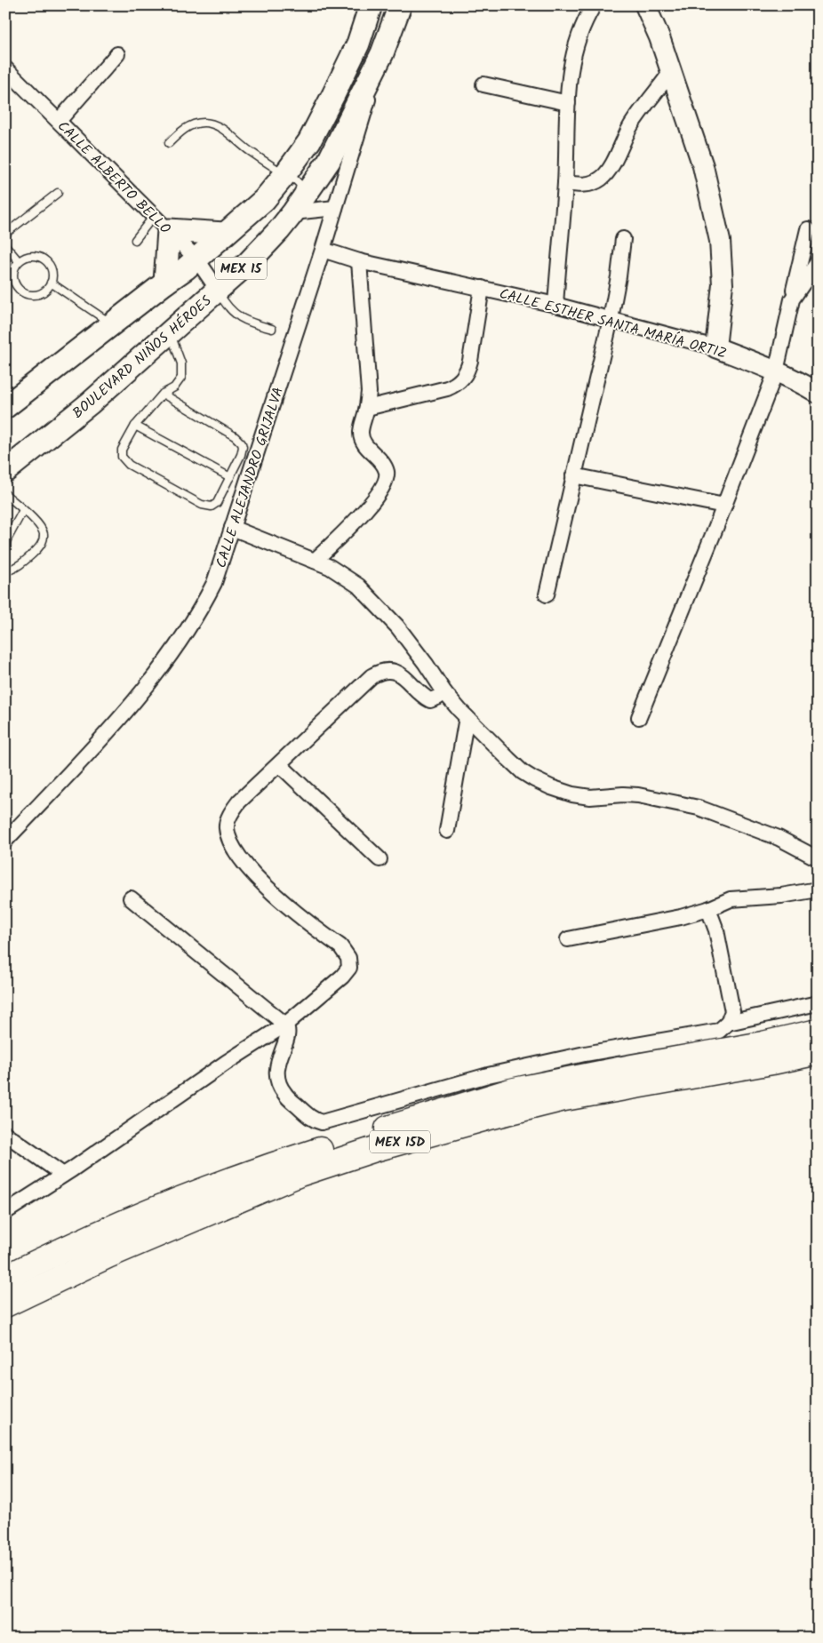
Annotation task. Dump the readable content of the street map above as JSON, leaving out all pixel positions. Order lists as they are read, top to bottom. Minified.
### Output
{"streets":{"highway":["MEX 15D"],"main road":["MEX 15","BOULEVARD NIÑOS HÉROES"],"street":["CALLE ALBERTO BELLO","CALLE ESTHER SANTA MARÍA ORTIZ","CALLE ALEJANDRO GRIJALVA"]},"crossings":[["CALLE ALBERTO BELLO","MEX 15"],["CALLE ALBERTO BELLO","BOULEVARD NIÑOS HÉROES"],["CALLE ESTHER SANTA MARÍA ORTIZ","CALLE ALEJANDRO GRIJALVA"],["BOULEVARD NIÑOS HÉROES","CALLE ALEJANDRO GRIJALVA"]]}
